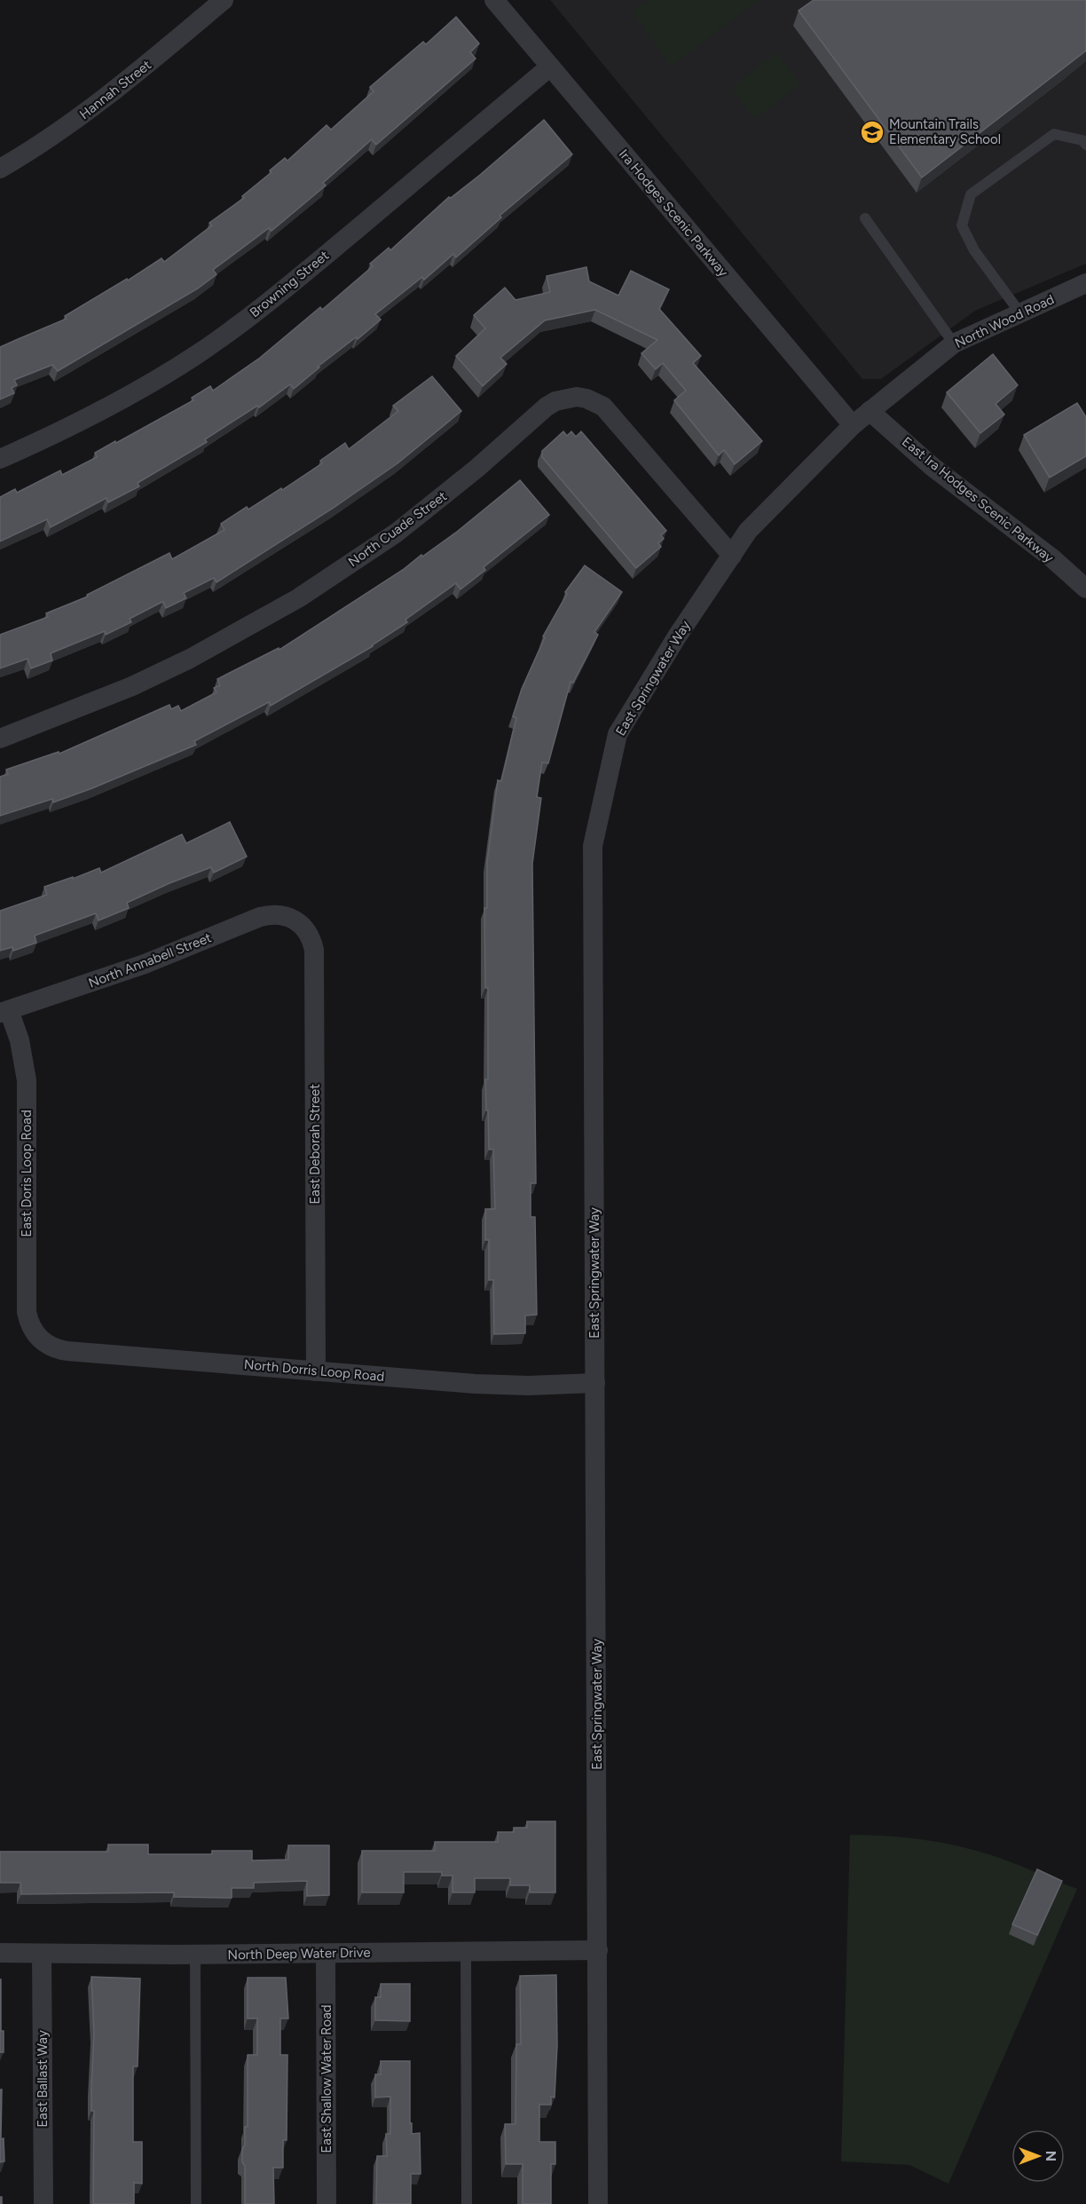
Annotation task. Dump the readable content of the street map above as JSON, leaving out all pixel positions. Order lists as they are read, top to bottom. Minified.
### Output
{"streets":{"street":["Hannah Street","Ira Hodges Scenic Parkway","Browning Street","North Wood Road","East Ira Hodges Scenic Parkway","North Cuade Street","East Springwater Way","North Annabell Street","East Deborah Street","East Doris Loop Road","North Dorris Loop Road","North Deep Water Drive","East Ballast Way","East Shallow Water Road"]},"crossings":[["Ira Hodges Scenic Parkway","Browning Street"],["Ira Hodges Scenic Parkway","North Wood Road"],["Ira Hodges Scenic Parkway","East Springwater Way"],["North Wood Road","East Ira Hodges Scenic Parkway"],["North Wood Road","East Springwater Way"],["North Cuade Street","East Springwater Way"],["East Springwater Way","North Dorris Loop Road"],["East Springwater Way","North Deep Water Drive"],["North Annabell Street","East Deborah Street"],["North Annabell Street","East Doris Loop Road"],["East Deborah Street","North Dorris Loop Road"],["East Doris Loop Road","North Dorris Loop Road"],["North Deep Water Drive","East Ballast Way"],["North Deep Water Drive","East Shallow Water Road"]],"places":{"school or university":["Mountain Trails Elementary School"]},"north":"right"}
